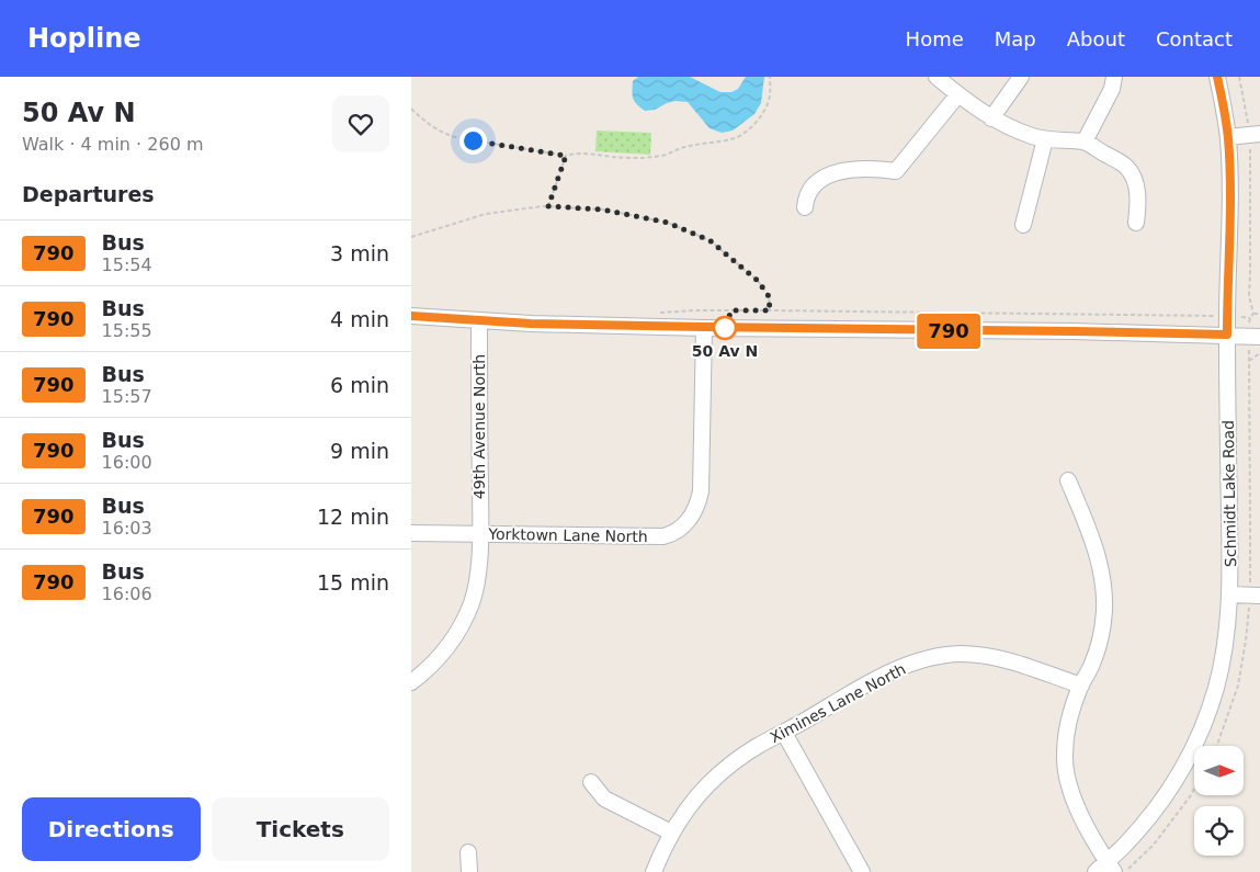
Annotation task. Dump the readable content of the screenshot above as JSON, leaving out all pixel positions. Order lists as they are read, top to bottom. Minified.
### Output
{"streets":{"street":["49th Avenue North","Schmidt Lake Road","Yorktown Lane North","Ximines Lane North"]},"crossings":[["49th Avenue North","Yorktown Lane North"]],"places":["50 Av N"],"lines":["bus line 790"],"north":"right","page":{"header":"Hopline","nav":["Home","Map","About","Contact"],"heading":[["50 Av N","Walk · 4 min · 260 m"],"Departures"],"on_map":"790","list":[{"mark":"790","name":"Bus","note":"15:54","value":"3 min"},{"mark":"790","name":"Bus","note":"15:55","value":"4 min"},{"mark":"790","name":"Bus","note":"15:57","value":"6 min"},{"mark":"790","name":"Bus","note":"16:00","value":"9 min"},{"mark":"790","name":"Bus","note":"16:03","value":"12 min"},{"mark":"790","name":"Bus","note":"16:06","value":"15 min"}],"buttons":["Directions","Tickets"]}}
